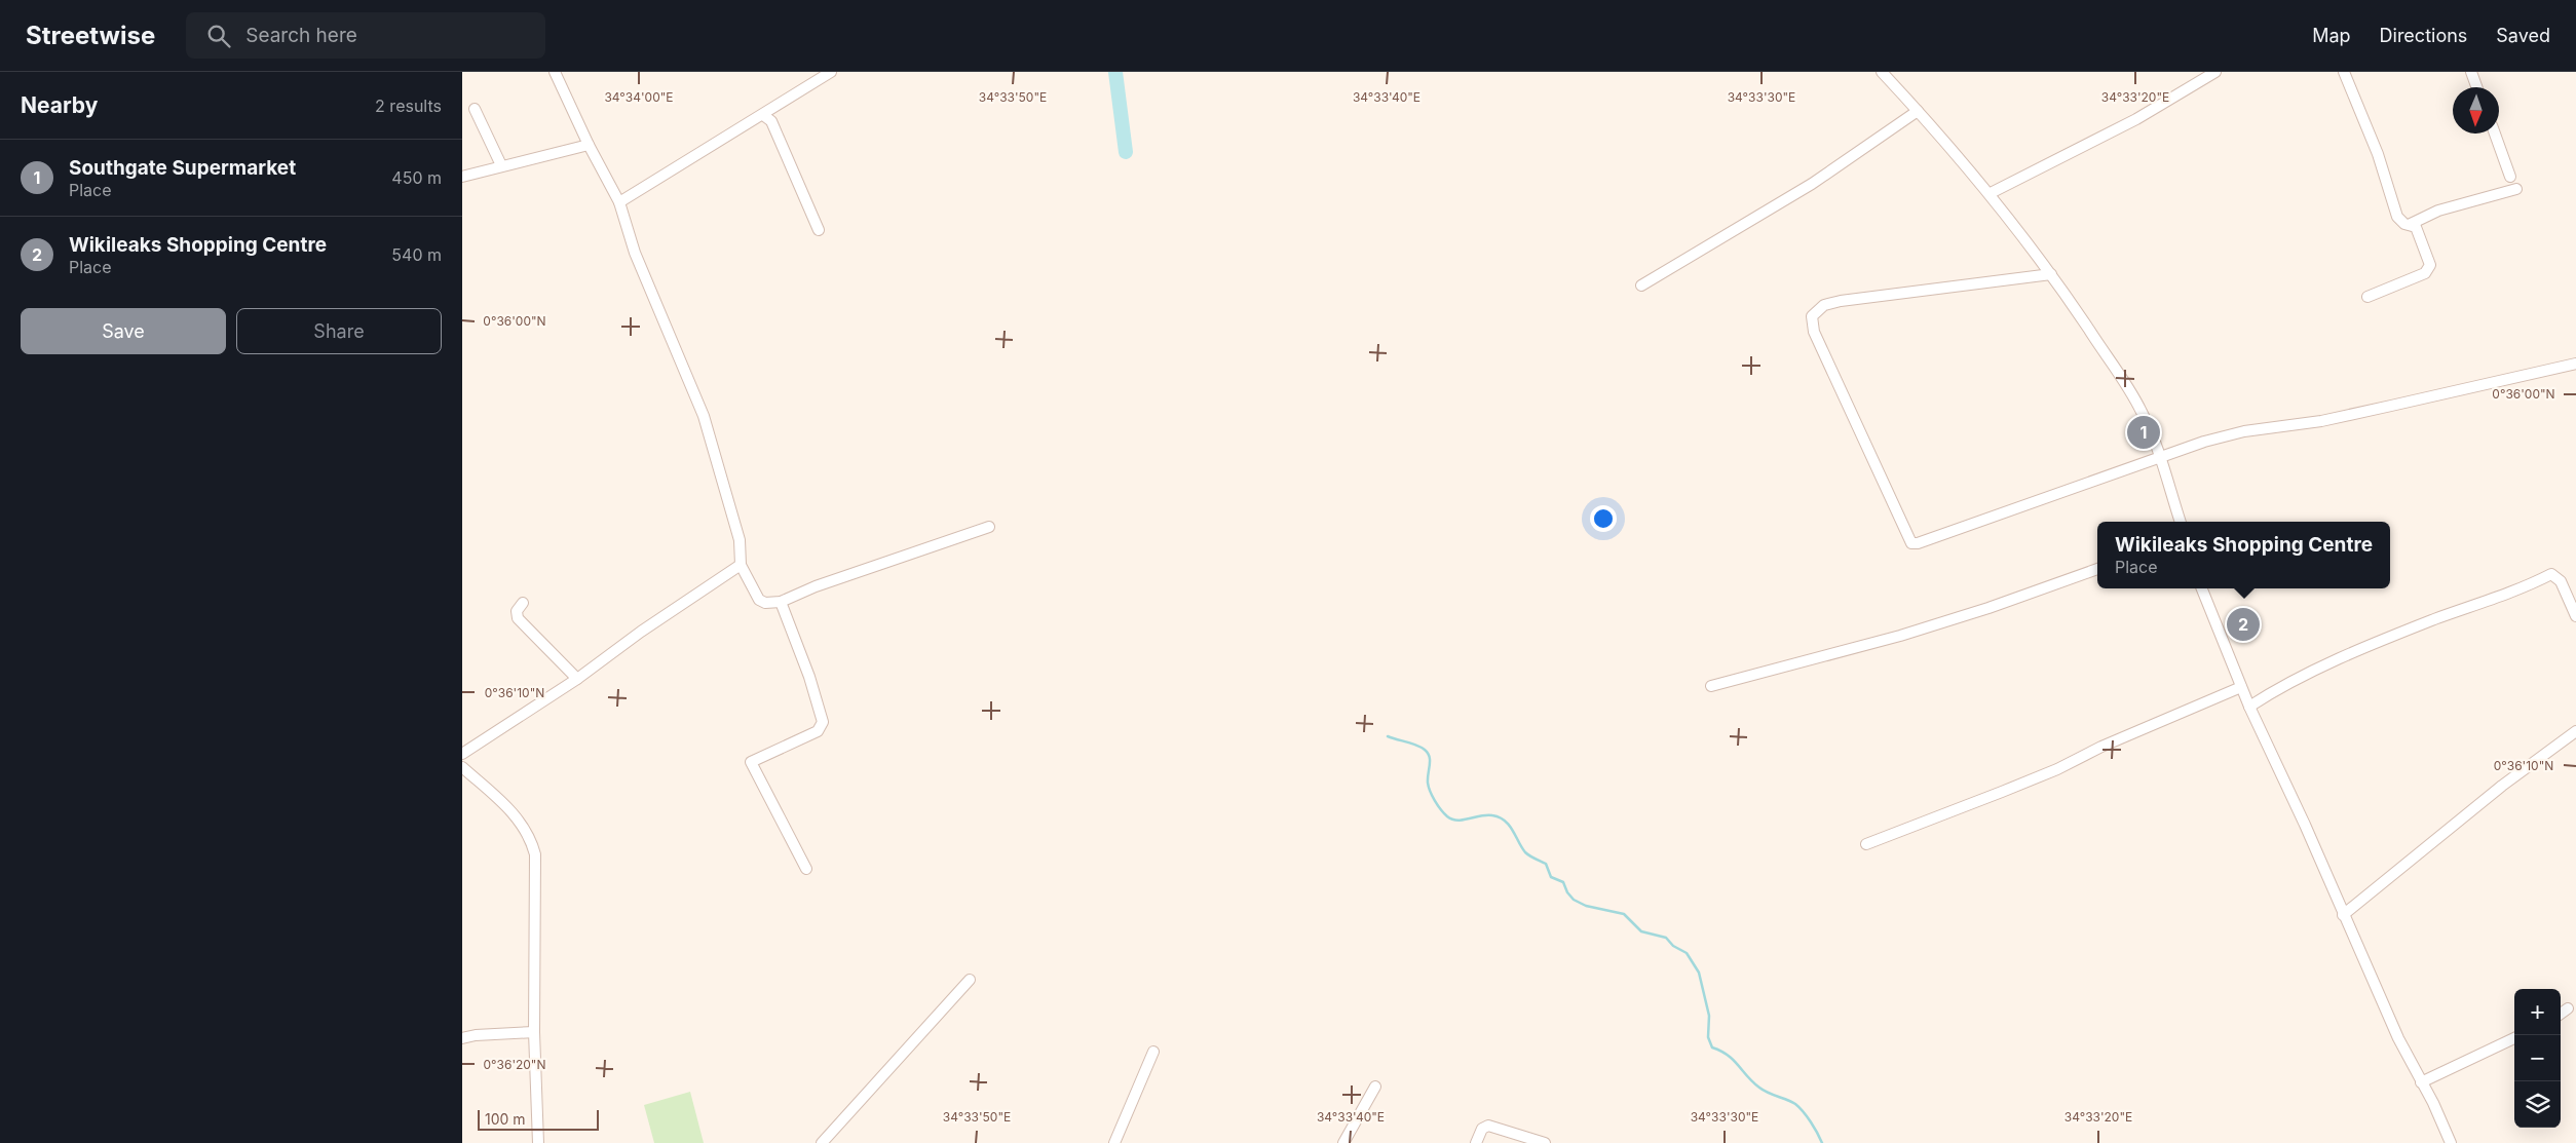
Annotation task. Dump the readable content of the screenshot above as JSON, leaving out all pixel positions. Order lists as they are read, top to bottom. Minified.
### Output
{"scale_bar":"100 m","north":"bottom","page":{"header":"Streetwise","search":"Search here","nav":["Map","Directions","Saved"],"heading":["Nearby","2 results"],"list":[{"mark":"1","name":"Southgate Supermarket","note":"Place","value":"450 m"},{"mark":"2","name":"Wikileaks Shopping Centre","note":"Place","value":"540 m"}],"buttons":["Save","Share"],"pins":["1","2"],"popup":["Wikileaks Shopping Centre","Place"],"map_buttons":["+","−"],"scale":"100 m"},"coordinates":["34°34'00\"E","34°33'50\"E","34°33'40\"E","34°33'30\"E","34°33'20\"E","0°36'00\"N","0°36'10\"N","0°36'20\"N"]}
